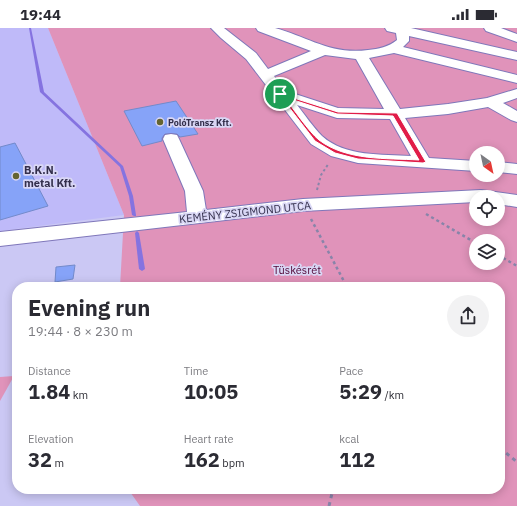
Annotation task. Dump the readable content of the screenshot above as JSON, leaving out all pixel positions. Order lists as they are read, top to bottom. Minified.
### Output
{"streets":{"street":["KEMÉNY ZSIGMOND UTCA"]},"parks":["Tüskésrét"],"places":["PolóTransz Kft.","B.K.N. metal Kft."],"north":"bottom right","page":{"status":"19:44","heading":["Evening run","19:44 · 8 × 230 m"],"stats":[["Distance","1.84 km"],["Time","10:05"],["Pace","5:29 /km"],["Elevation","32 m"],["Heart rate","162 bpm"],["kcal","112"]]}}
